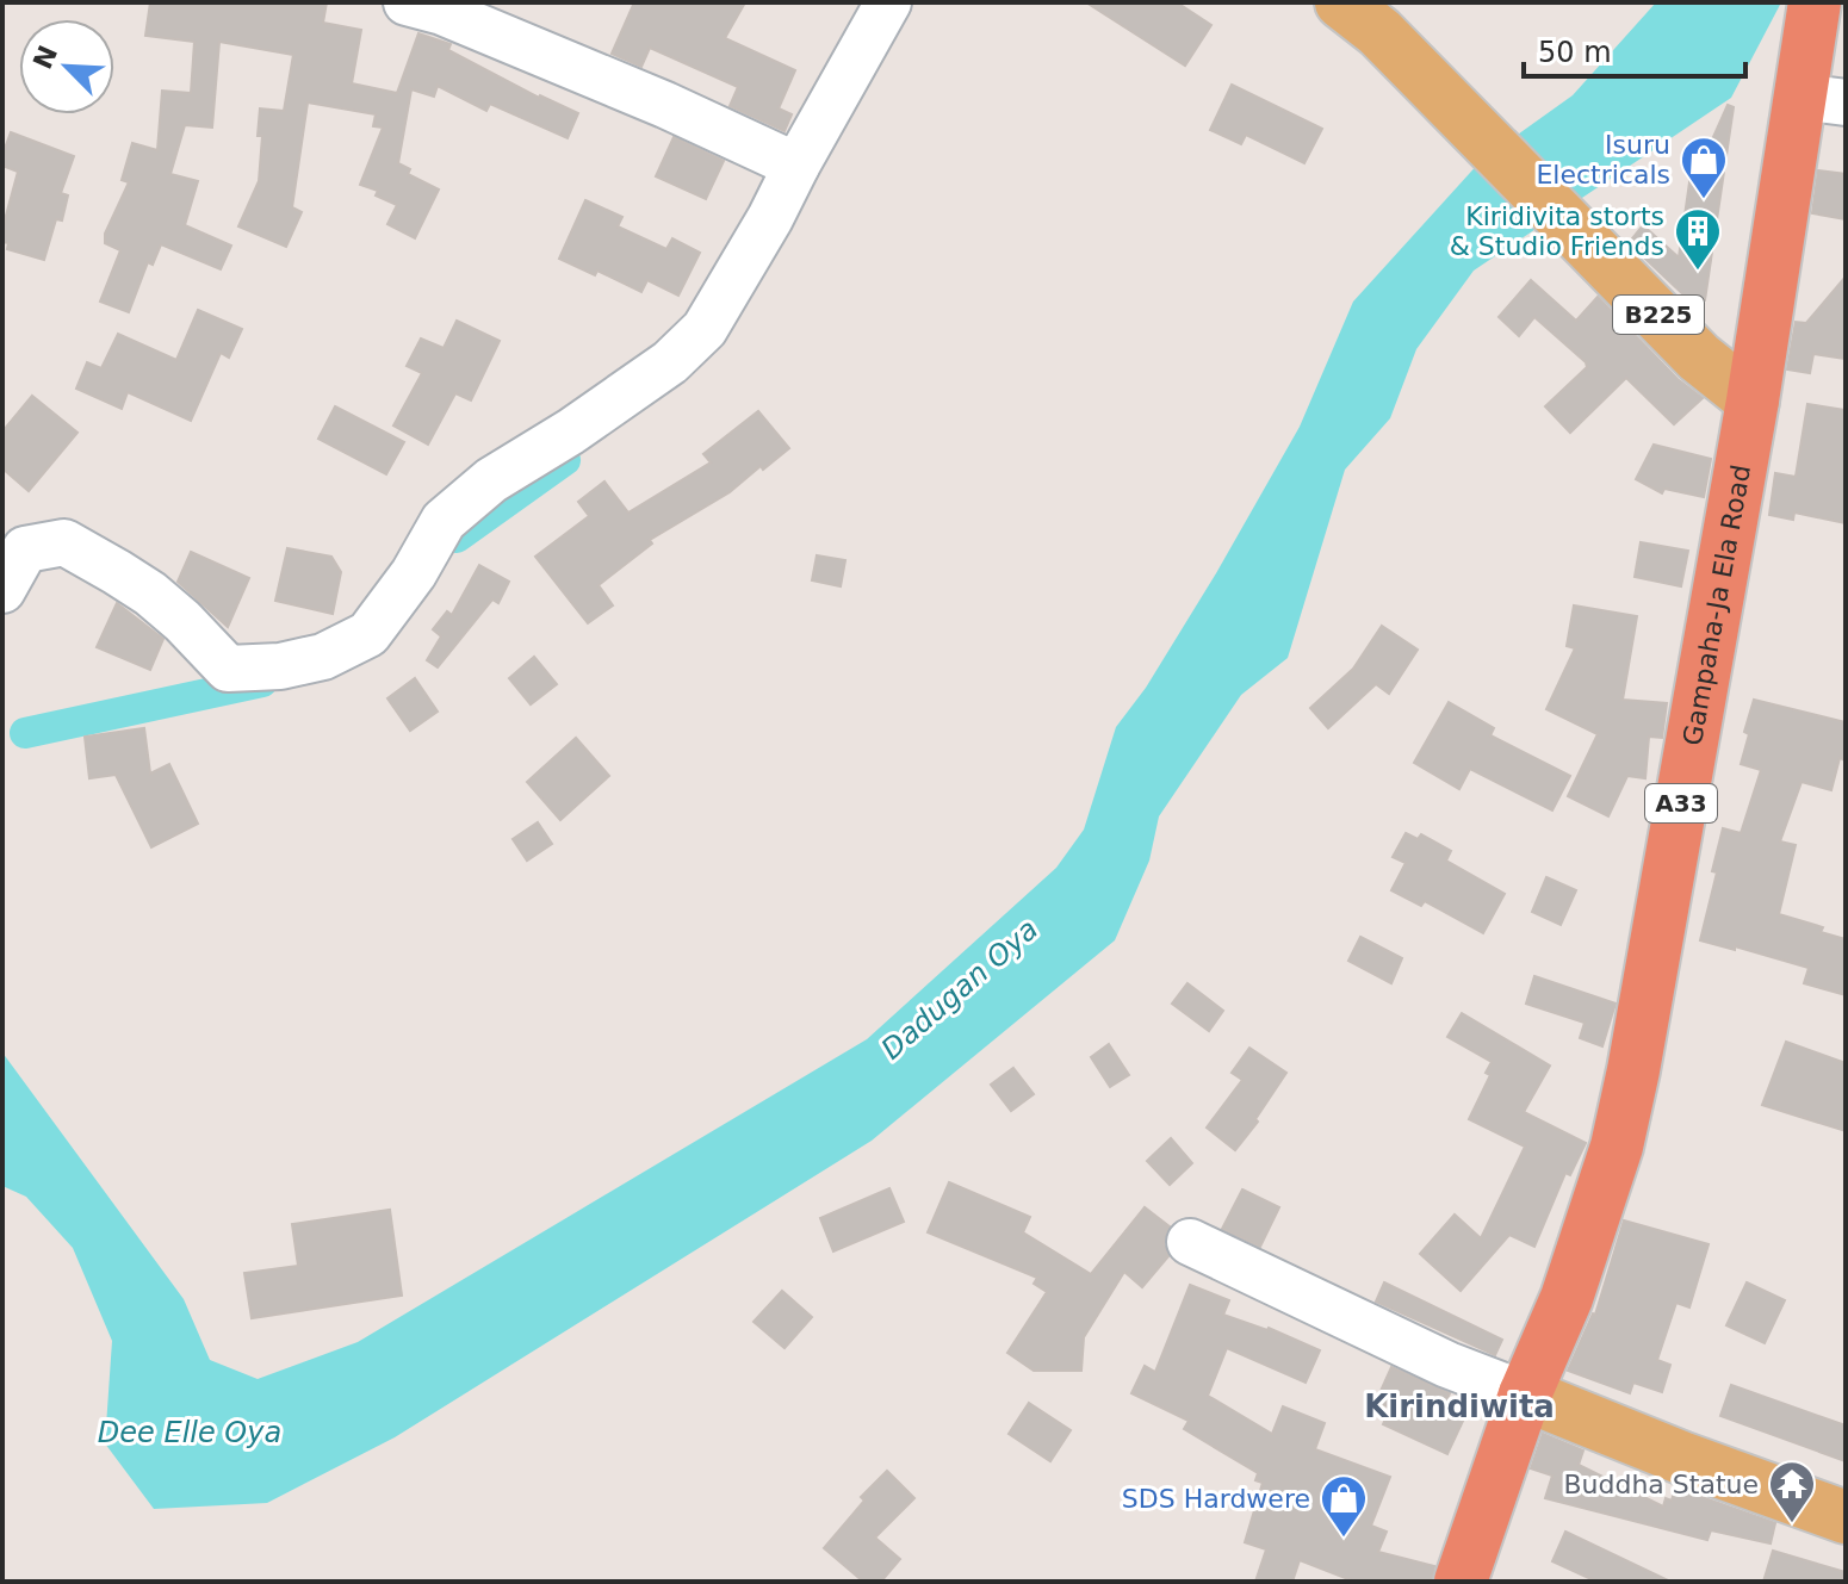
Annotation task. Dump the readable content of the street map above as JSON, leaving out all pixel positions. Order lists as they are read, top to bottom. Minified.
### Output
{"streets":{"highway":["Gampaha-Ja Ela Road","A33"],"main road":["B225"]},"crossings":[["B225","Gampaha-Ja Ela Road"]],"districts":["Kirindiwita"],"water":["Dadugan Oya","Dee Elle Oya"],"places":{"shop":["Isuru Electricals","SDS Hardwere"],"building":["Kiridivita storts & Studio Friends"],"temple":["Buddha Statue"]},"scale_bar":"50 m","north":"top left"}
